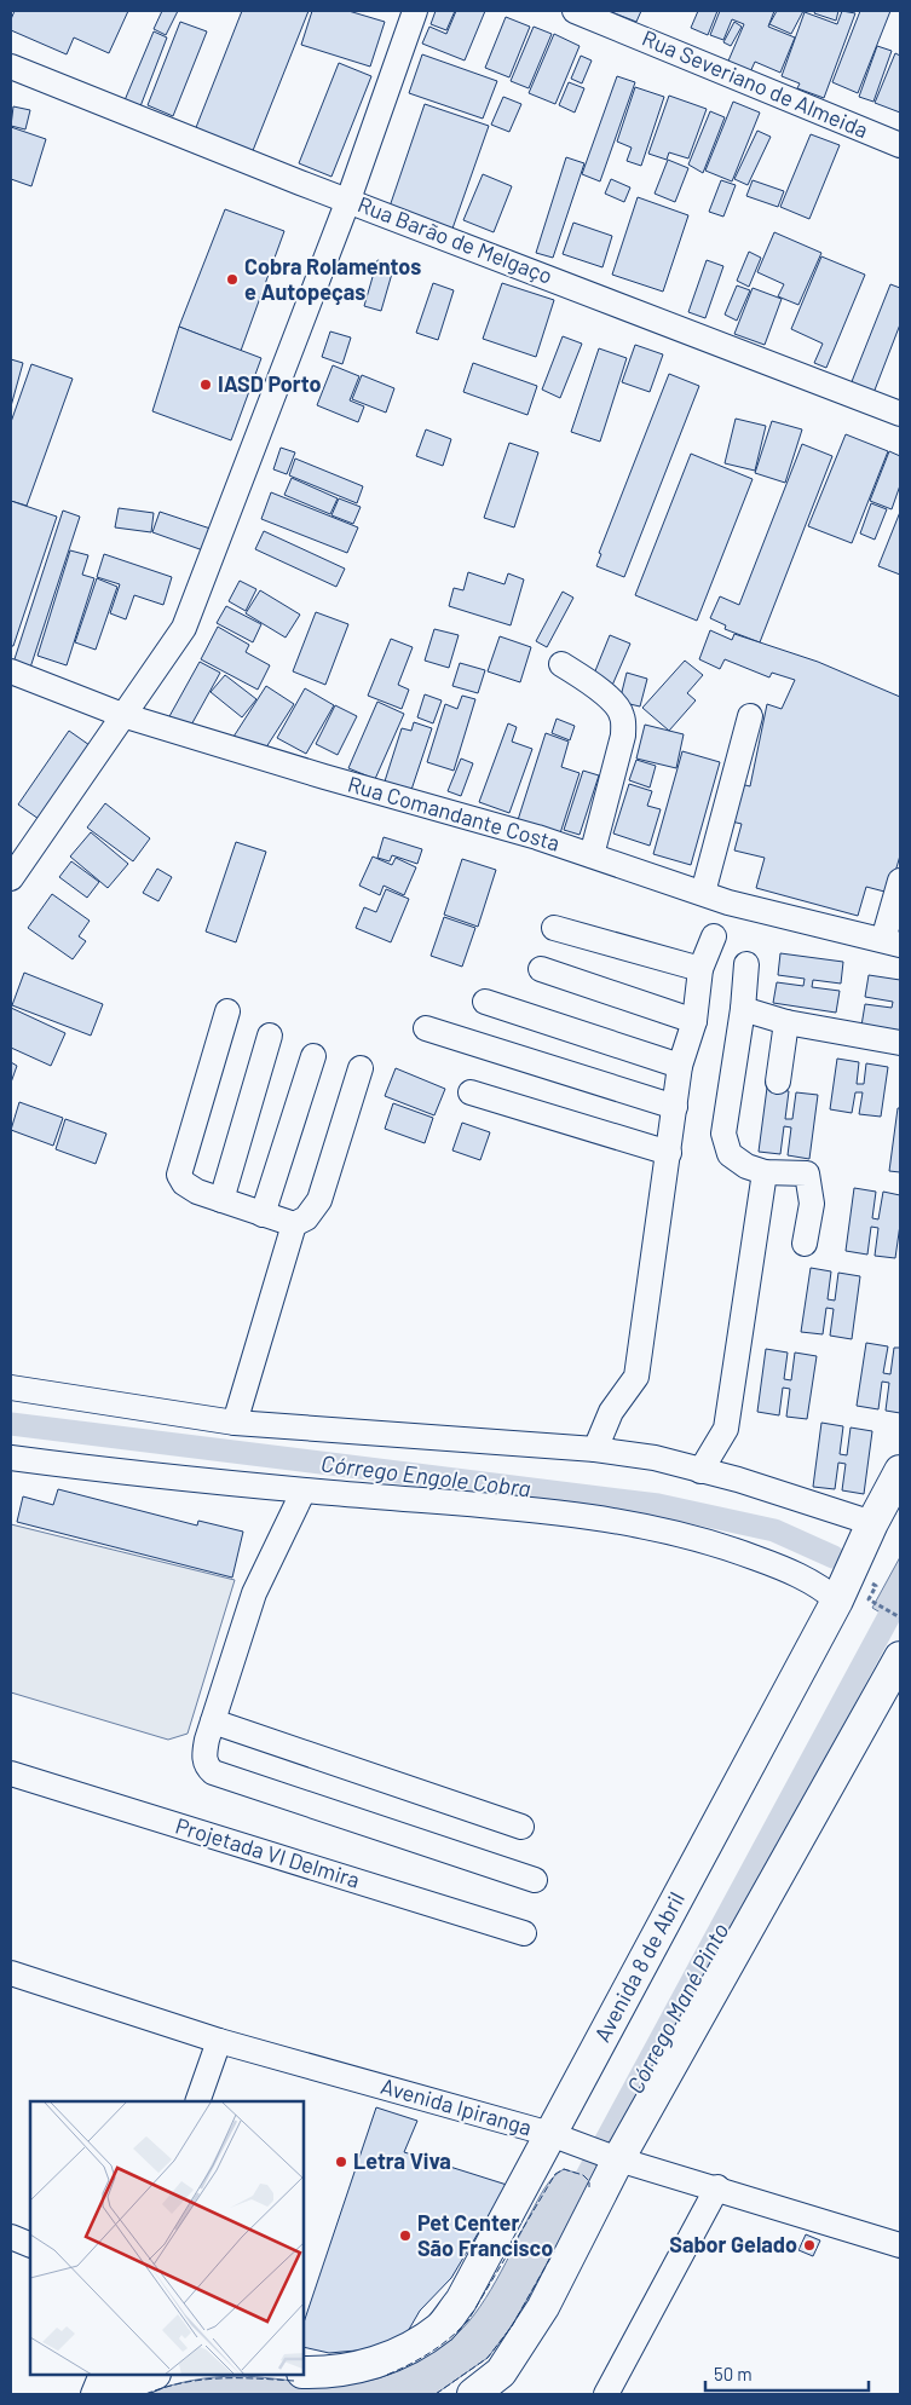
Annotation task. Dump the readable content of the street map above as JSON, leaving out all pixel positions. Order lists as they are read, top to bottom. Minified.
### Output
{"streets":{"main road":["Avenida 8 de Abril"],"street":["Rua Severiano de Almeida","Rua Barão de Melgaço","Rua Comandante Costa","Projetada VI Delmira","Avenida Ipiranga"]},"crossings":[["Avenida 8 de Abril","Avenida Ipiranga"]],"water":["Córrego Engole Cobra","Córrego Mané Pinto"],"places":["Cobra Rolamentos e Autopeças","IASD Porto","Letra Viva","Pet Center São Francisco","Sabor Gelado"],"scale_bar":"50 m"}
